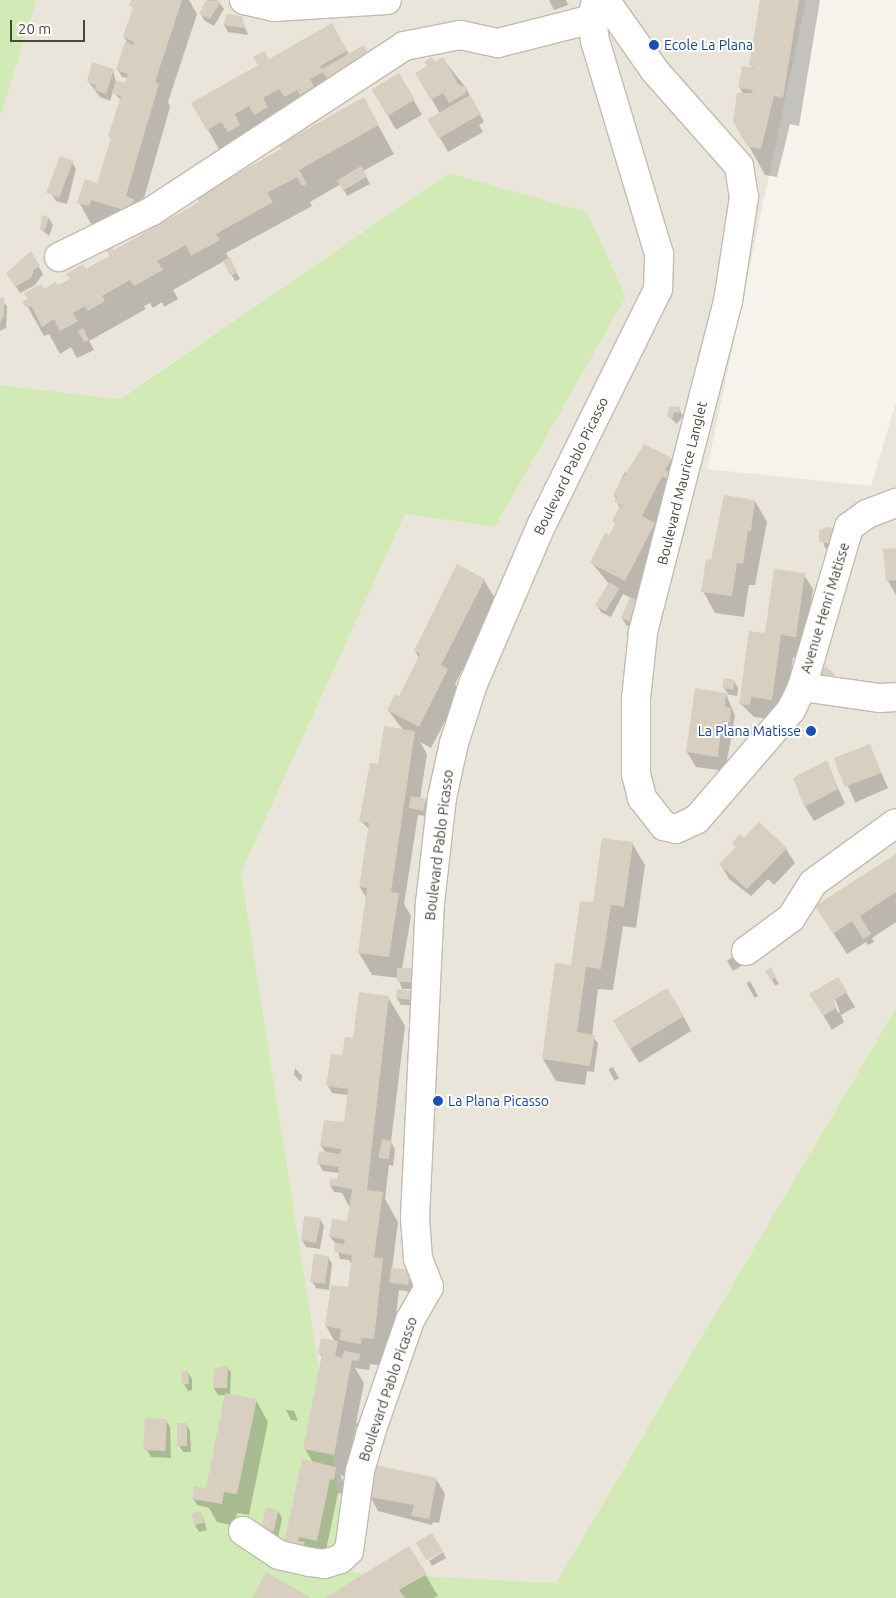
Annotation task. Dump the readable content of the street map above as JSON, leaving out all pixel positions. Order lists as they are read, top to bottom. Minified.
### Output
{"streets":{"street":["Boulevard Pablo Picasso","Boulevard Maurice Langlet","Avenue Henri Matisse"]},"crossings":[["Boulevard Pablo Picasso","Boulevard Maurice Langlet"],["Boulevard Maurice Langlet","Avenue Henri Matisse"]],"places":["Ecole La Plana","La Plana Matisse","La Plana Picasso"],"scale_bar":"20 m"}
